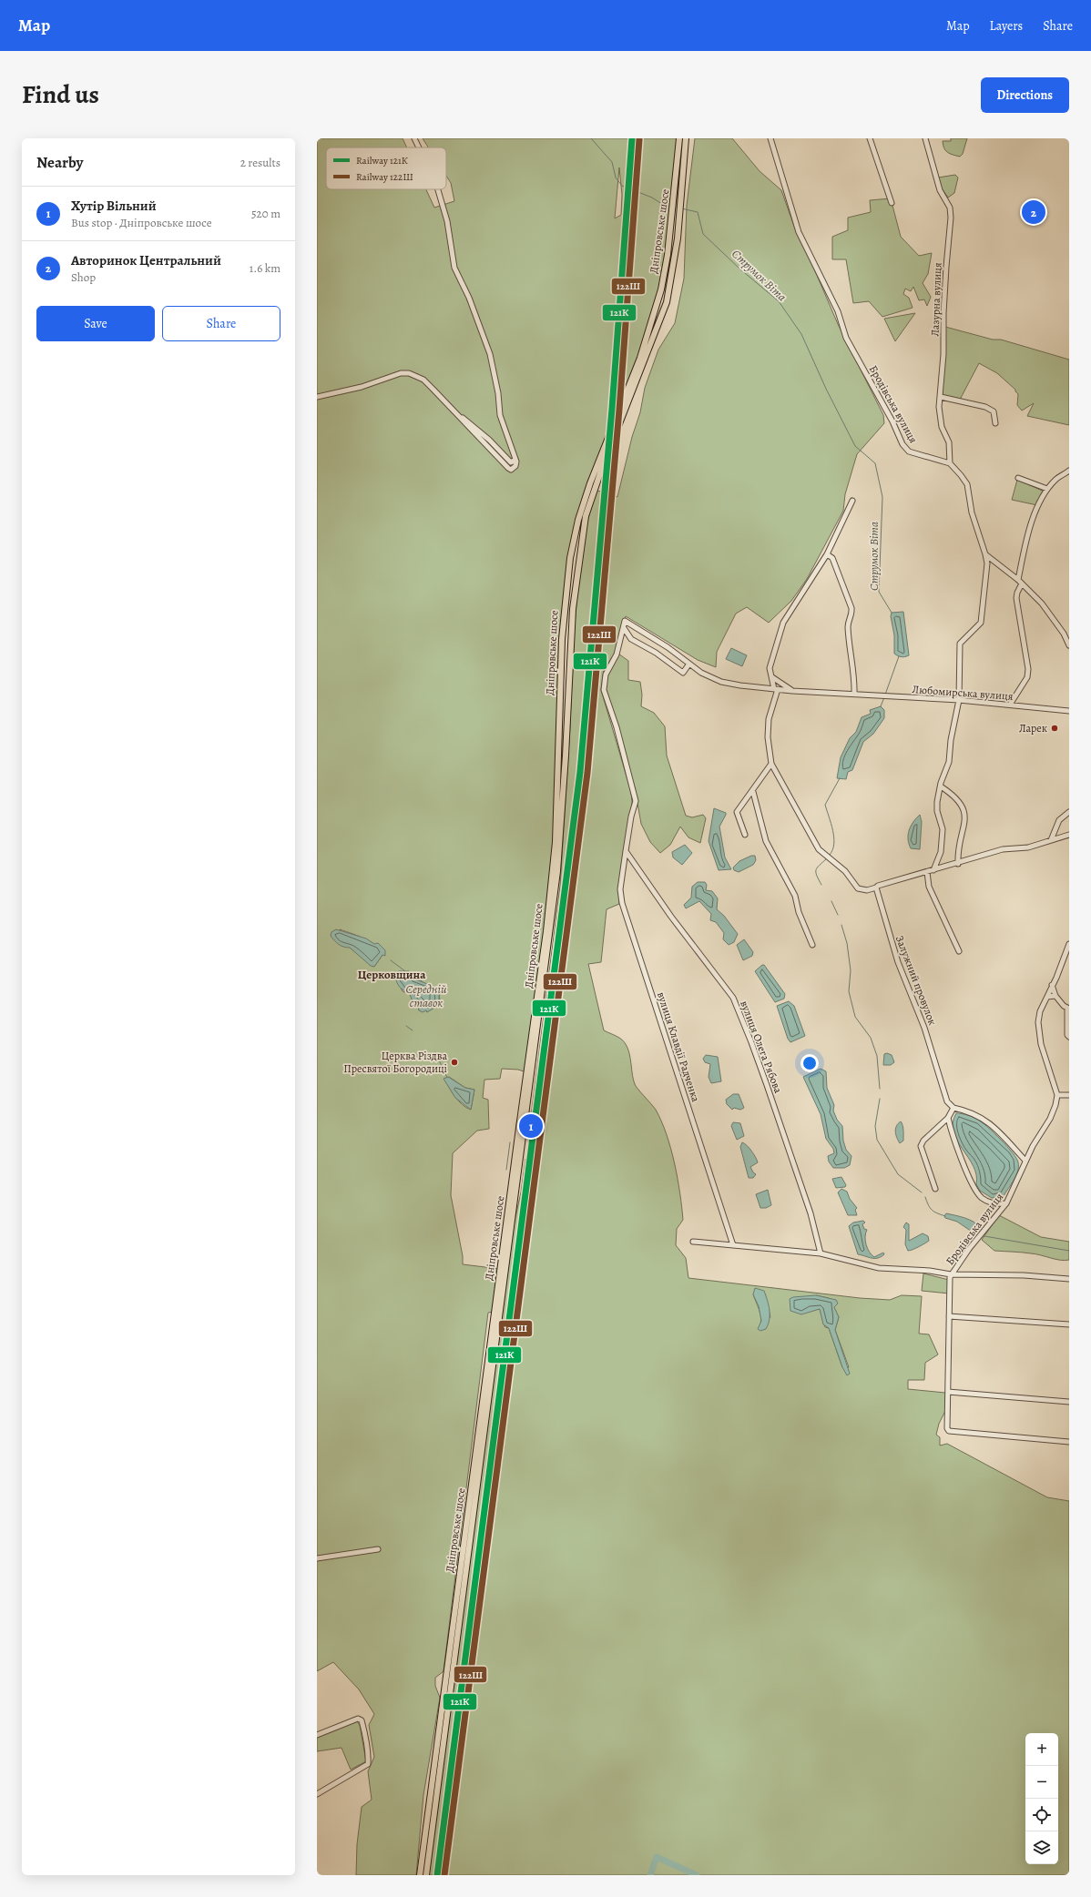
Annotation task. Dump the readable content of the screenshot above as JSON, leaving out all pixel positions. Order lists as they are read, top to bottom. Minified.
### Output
{"streets":{"main road":["Дніпровське шосе"],"street":["Лазурна вулиця","Бродівська вулиця","Любомирська вулиця","Залужний провулок","вулиця Клавдії Радченка","вулиця Олега Рябова"]},"crossings":[["Лазурна вулиця","Бродівська вулиця"],["Любомирська вулиця","вулиця Клавдії Радченка"],["вулиця Клавдії Радченка","вулиця Олега Рябова"]],"districts":["Церковщина"],"water":["Струмок Віта","Середній ставок"],"places":["Ларек","Церква Різдва Пресвятої Богородиці"],"lines":["rail line 121К","rail line 122Ш"],"legend":["Railway 121К","Railway 122Ш"],"page":{"header":"Map","nav":["Map","Layers","Share"],"title":"Find us","buttons":["Directions",["Save","Share"]],"heading":["Nearby","2 results"],"list":[{"mark":"1","name":"Хутір Вільний","note":"Bus stop · Дніпровське шосе","value":"520 m"},{"mark":"2","name":"Авторинок Центральний","note":"Shop","value":"1.6 km"}],"pins":["2","1"],"map_buttons":["+","−"]}}
